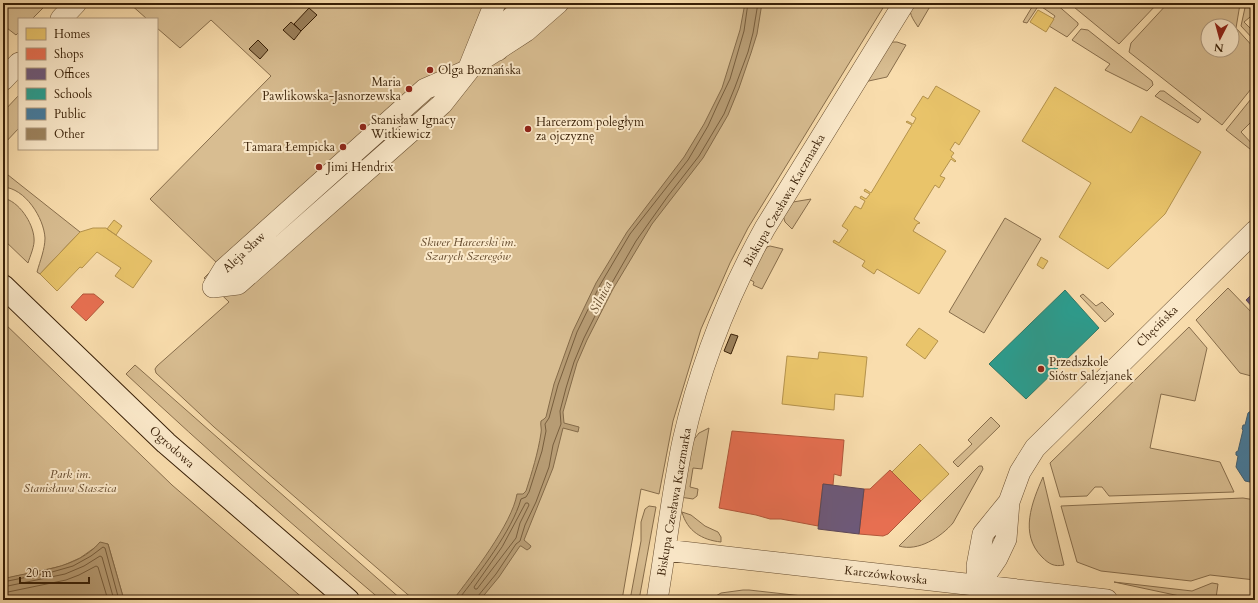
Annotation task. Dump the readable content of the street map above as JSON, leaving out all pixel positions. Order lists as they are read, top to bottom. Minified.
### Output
{"streets":{"street":["Biskupa Czesława Kaczmarka","Aleja Sław","Chęcińska","Ogrodowa","Karczówkowska"]},"crossings":[["Biskupa Czesława Kaczmarka","Karczówkowska"],["Chęcińska","Karczówkowska"]],"water":["Silnica"],"parks":["Skwer Harcerski im. Szarych Szeregów","Park im. Stanisława Staszica"],"places":["Olga Boznańska","Maria Pawlikowska-Jasnorzewska","Stanisław Ignacy Witkiewicz","Harcerzom poległym za ojczyznę","Tamara Łempicka","Jimi Hendrix","Przedszkole Sióstr Salezjanek"],"legend":["Homes","Shops","Offices","Schools","Public","Other"],"scale_bar":"20 m","north":"bottom"}
